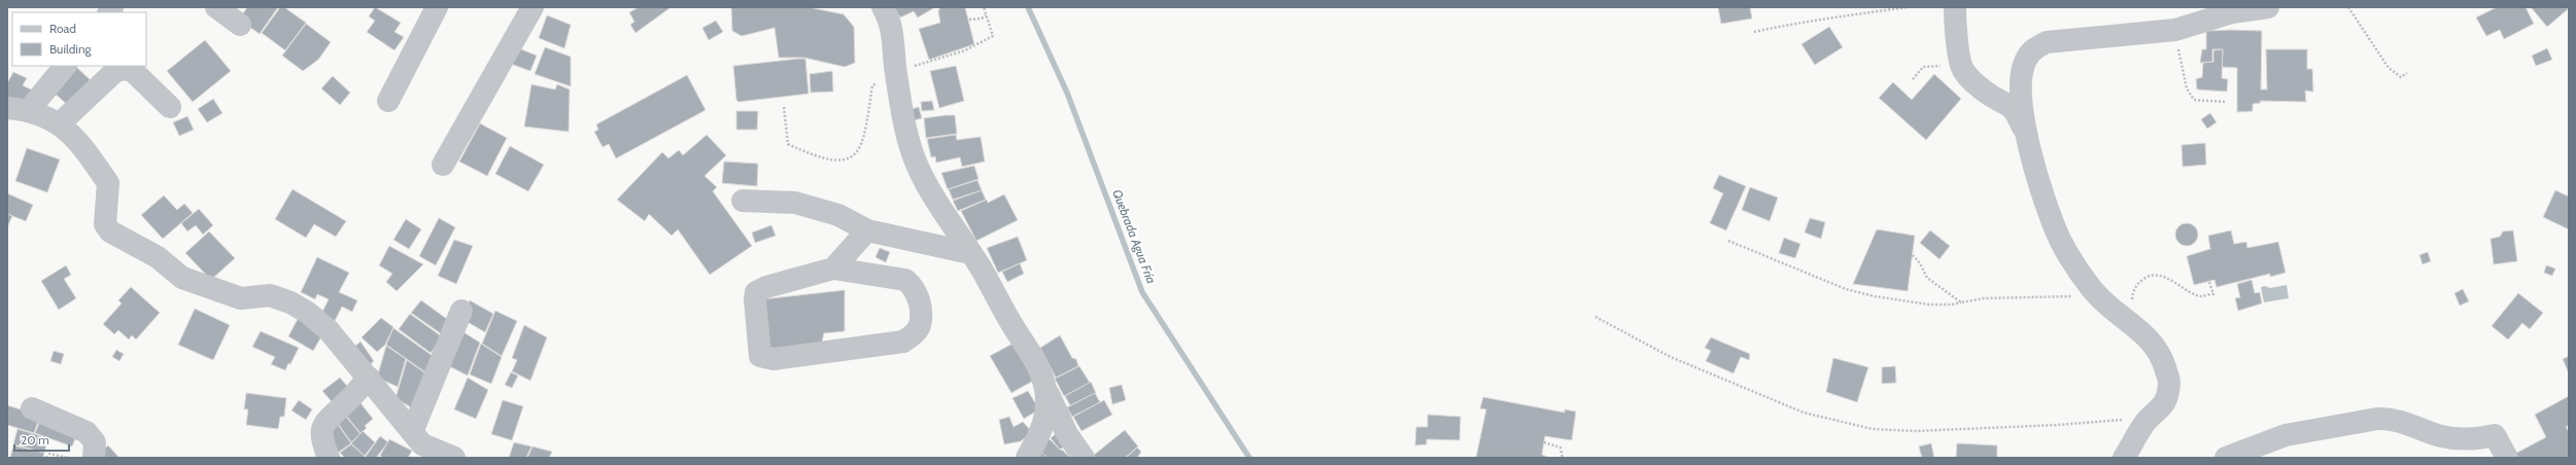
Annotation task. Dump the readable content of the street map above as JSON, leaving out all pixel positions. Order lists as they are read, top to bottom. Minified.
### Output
{"water":["Quebrada Agua Fría"],"legend":["Road","Building"],"scale_bar":"20 m"}
